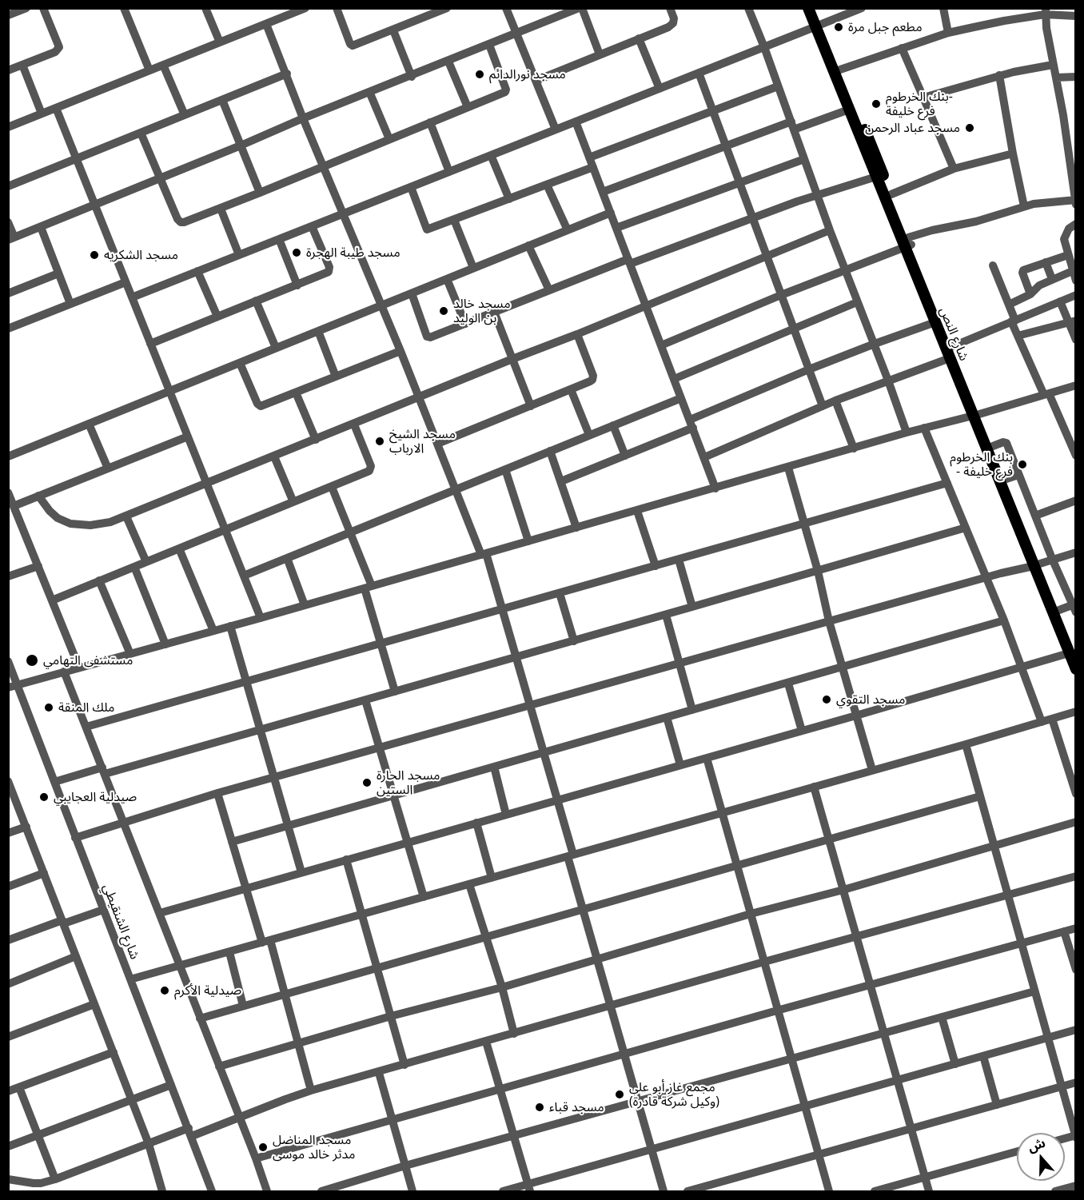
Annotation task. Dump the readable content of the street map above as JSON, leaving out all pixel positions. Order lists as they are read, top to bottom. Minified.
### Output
{"streets":{"main road":["شارع النص"],"street":["شارع الشنقيطي"]},"places":["مطعم جبل مرة","مسجد نورالدائم","بنك الخرطوم- فرع خليفة","مسجد عباد الرحمن","مسجد طيبة الهجرة","مسجد الشكريه","مسجد خالد بن الوليد","مسجد الشيخ الارباب","بنك الخرطوم - فرع خليفة","مستشفى التهامي","مسجد التقوي","ملك المنقة","مسجد الحارة الستين","صيدلية العجايبي","صيدلية الأكرم","مجمع غاز أبو علي (وكيل شركة قادرة)","مسجد قباء","مسجد المناضل مدثر خالد موسى"],"north":"top"}
